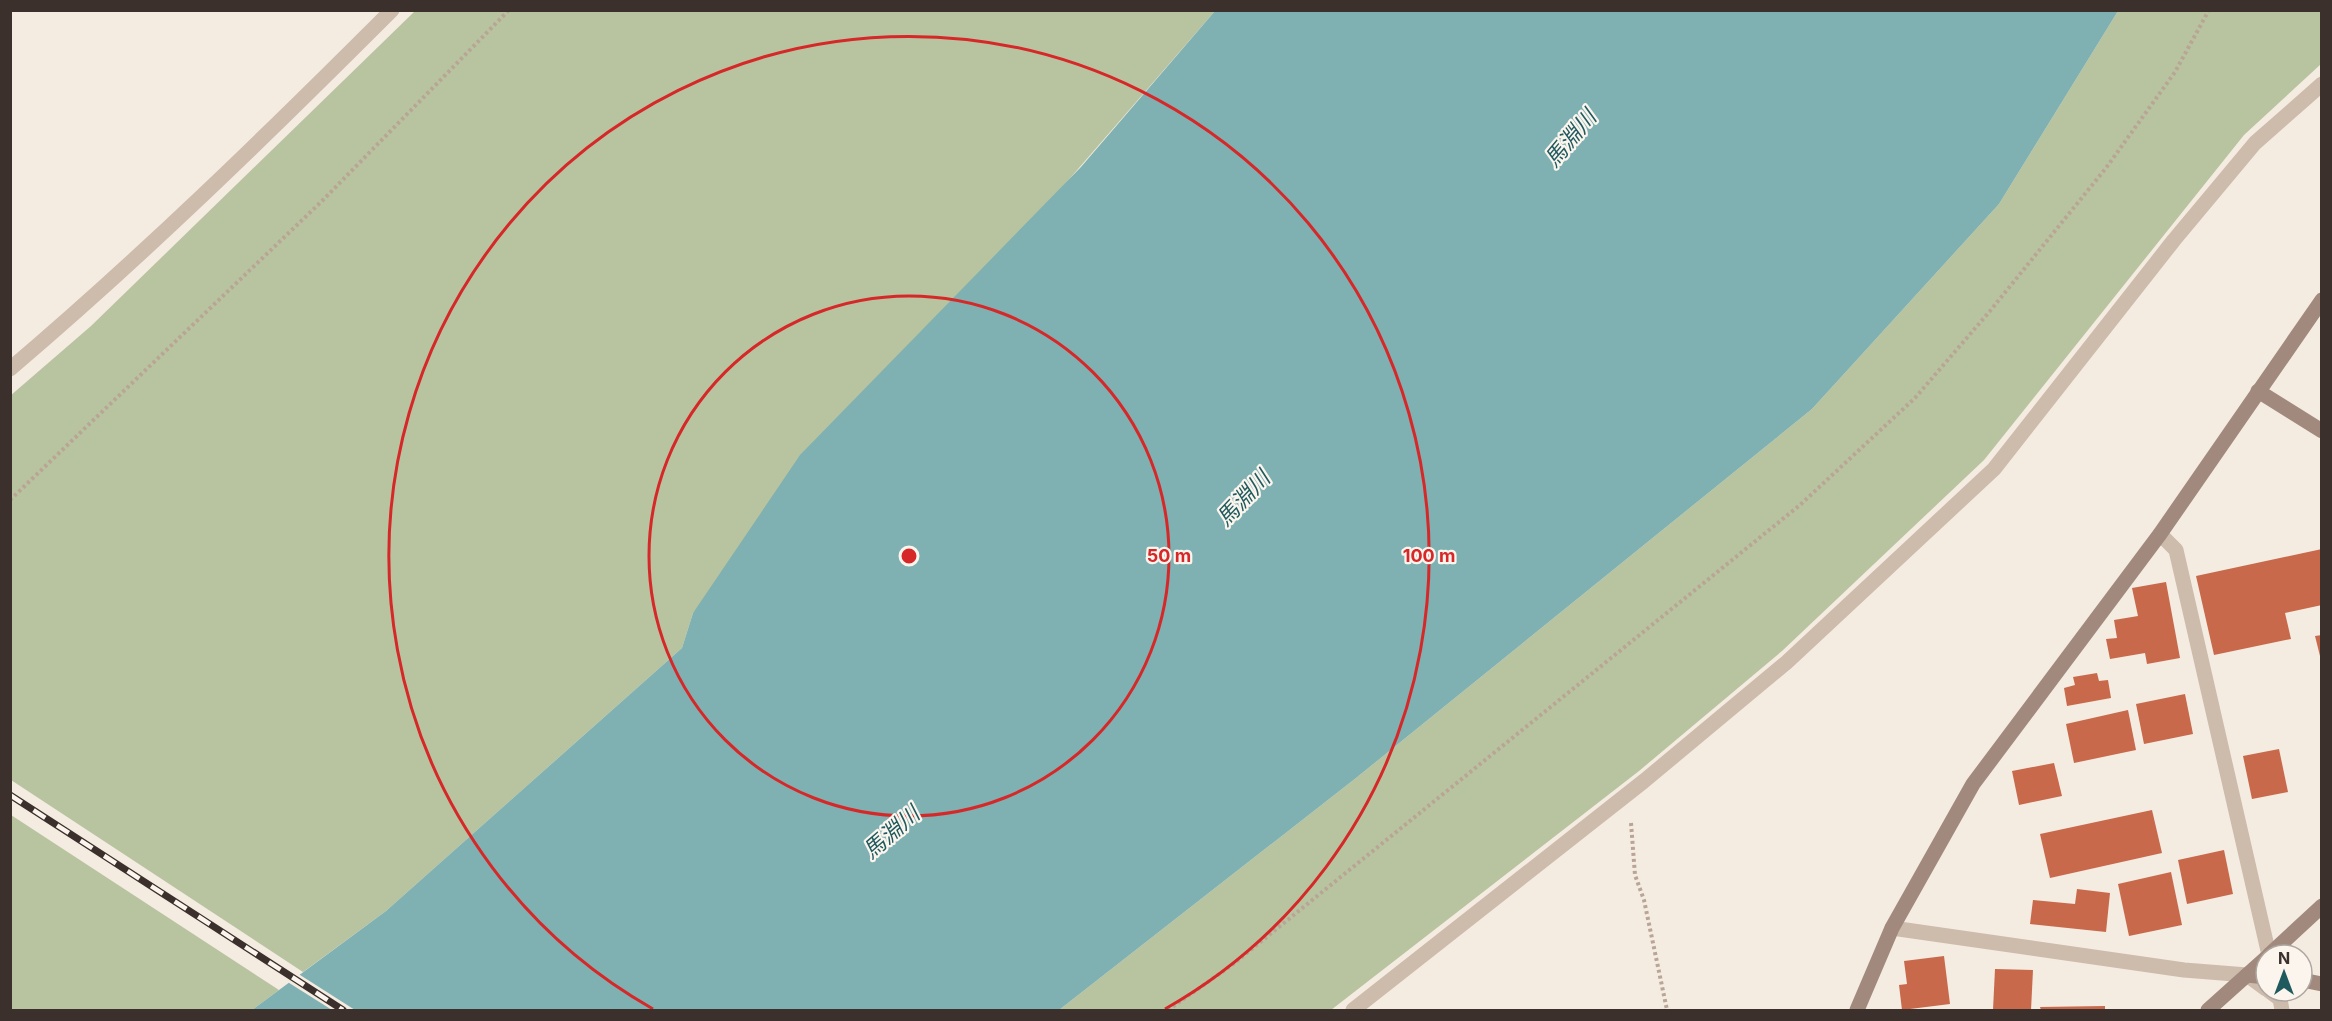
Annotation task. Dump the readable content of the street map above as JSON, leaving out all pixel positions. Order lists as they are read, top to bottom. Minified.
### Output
{"water":["馬淵川"],"north":"top","rings":["50 m","100 m"]}
